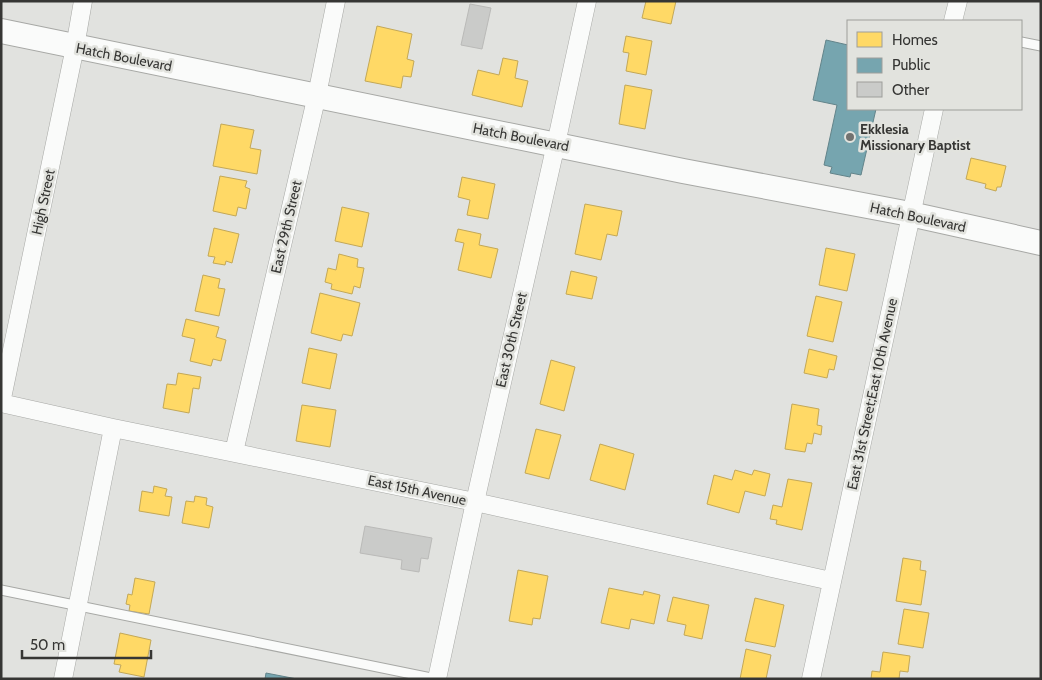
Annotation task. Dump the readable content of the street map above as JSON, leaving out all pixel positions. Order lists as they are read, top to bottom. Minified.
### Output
{"streets":{"main road":["Hatch Boulevard"],"street":["High Street","East 29th Street","East 30th Street","East 31st Street;East 10th Avenue","East 15th Avenue"]},"crossings":[["Hatch Boulevard","High Street"],["Hatch Boulevard","East 29th Street"],["Hatch Boulevard","East 30th Street"],["Hatch Boulevard","East 31st Street;East 10th Avenue"],["High Street","East 15th Avenue"],["East 29th Street","East 15th Avenue"],["East 30th Street","East 15th Avenue"],["East 31st Street;East 10th Avenue","East 15th Avenue"]],"places":["Ekklesia Missionary Baptist"],"legend":["Homes","Public","Other"],"scale_bar":"50 m"}
